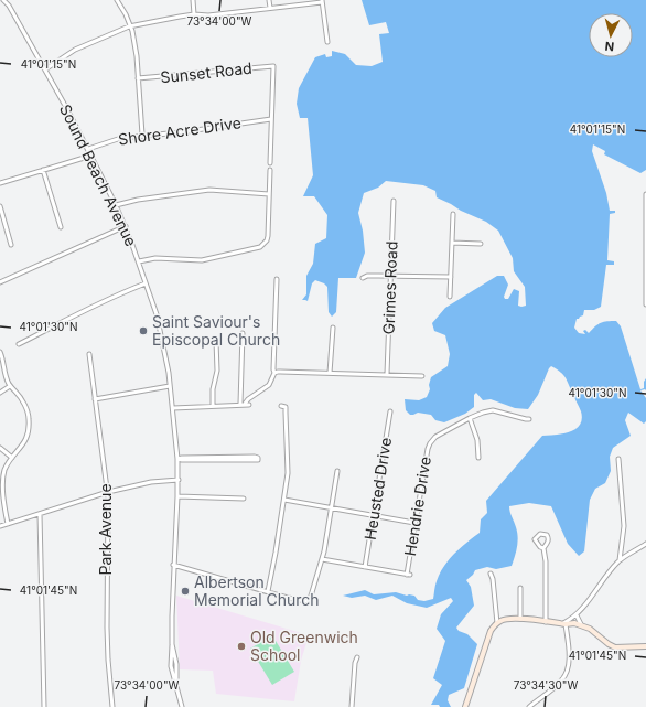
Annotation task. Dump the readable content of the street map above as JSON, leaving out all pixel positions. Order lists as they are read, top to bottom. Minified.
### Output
{"streets":{"street":["Sunset Road","Shore Acre Drive","Sound Beach Avenue","Grimes Road","Heusted Drive","Hendrie Drive","Park Avenue"]},"crossings":[["Sunset Road","Shore Acre Drive"],["Shore Acre Drive","Sound Beach Avenue"],["Heusted Drive","Hendrie Drive"]],"places":["Saint Saviour's Episcopal Church","Albertson Memorial Church","Old Greenwich School"],"north":"bottom","coordinates":["73°34'00\"W","41°01'15\"N","41°01'30\"N","41°01'45\"N","73°34'30\"W"]}
